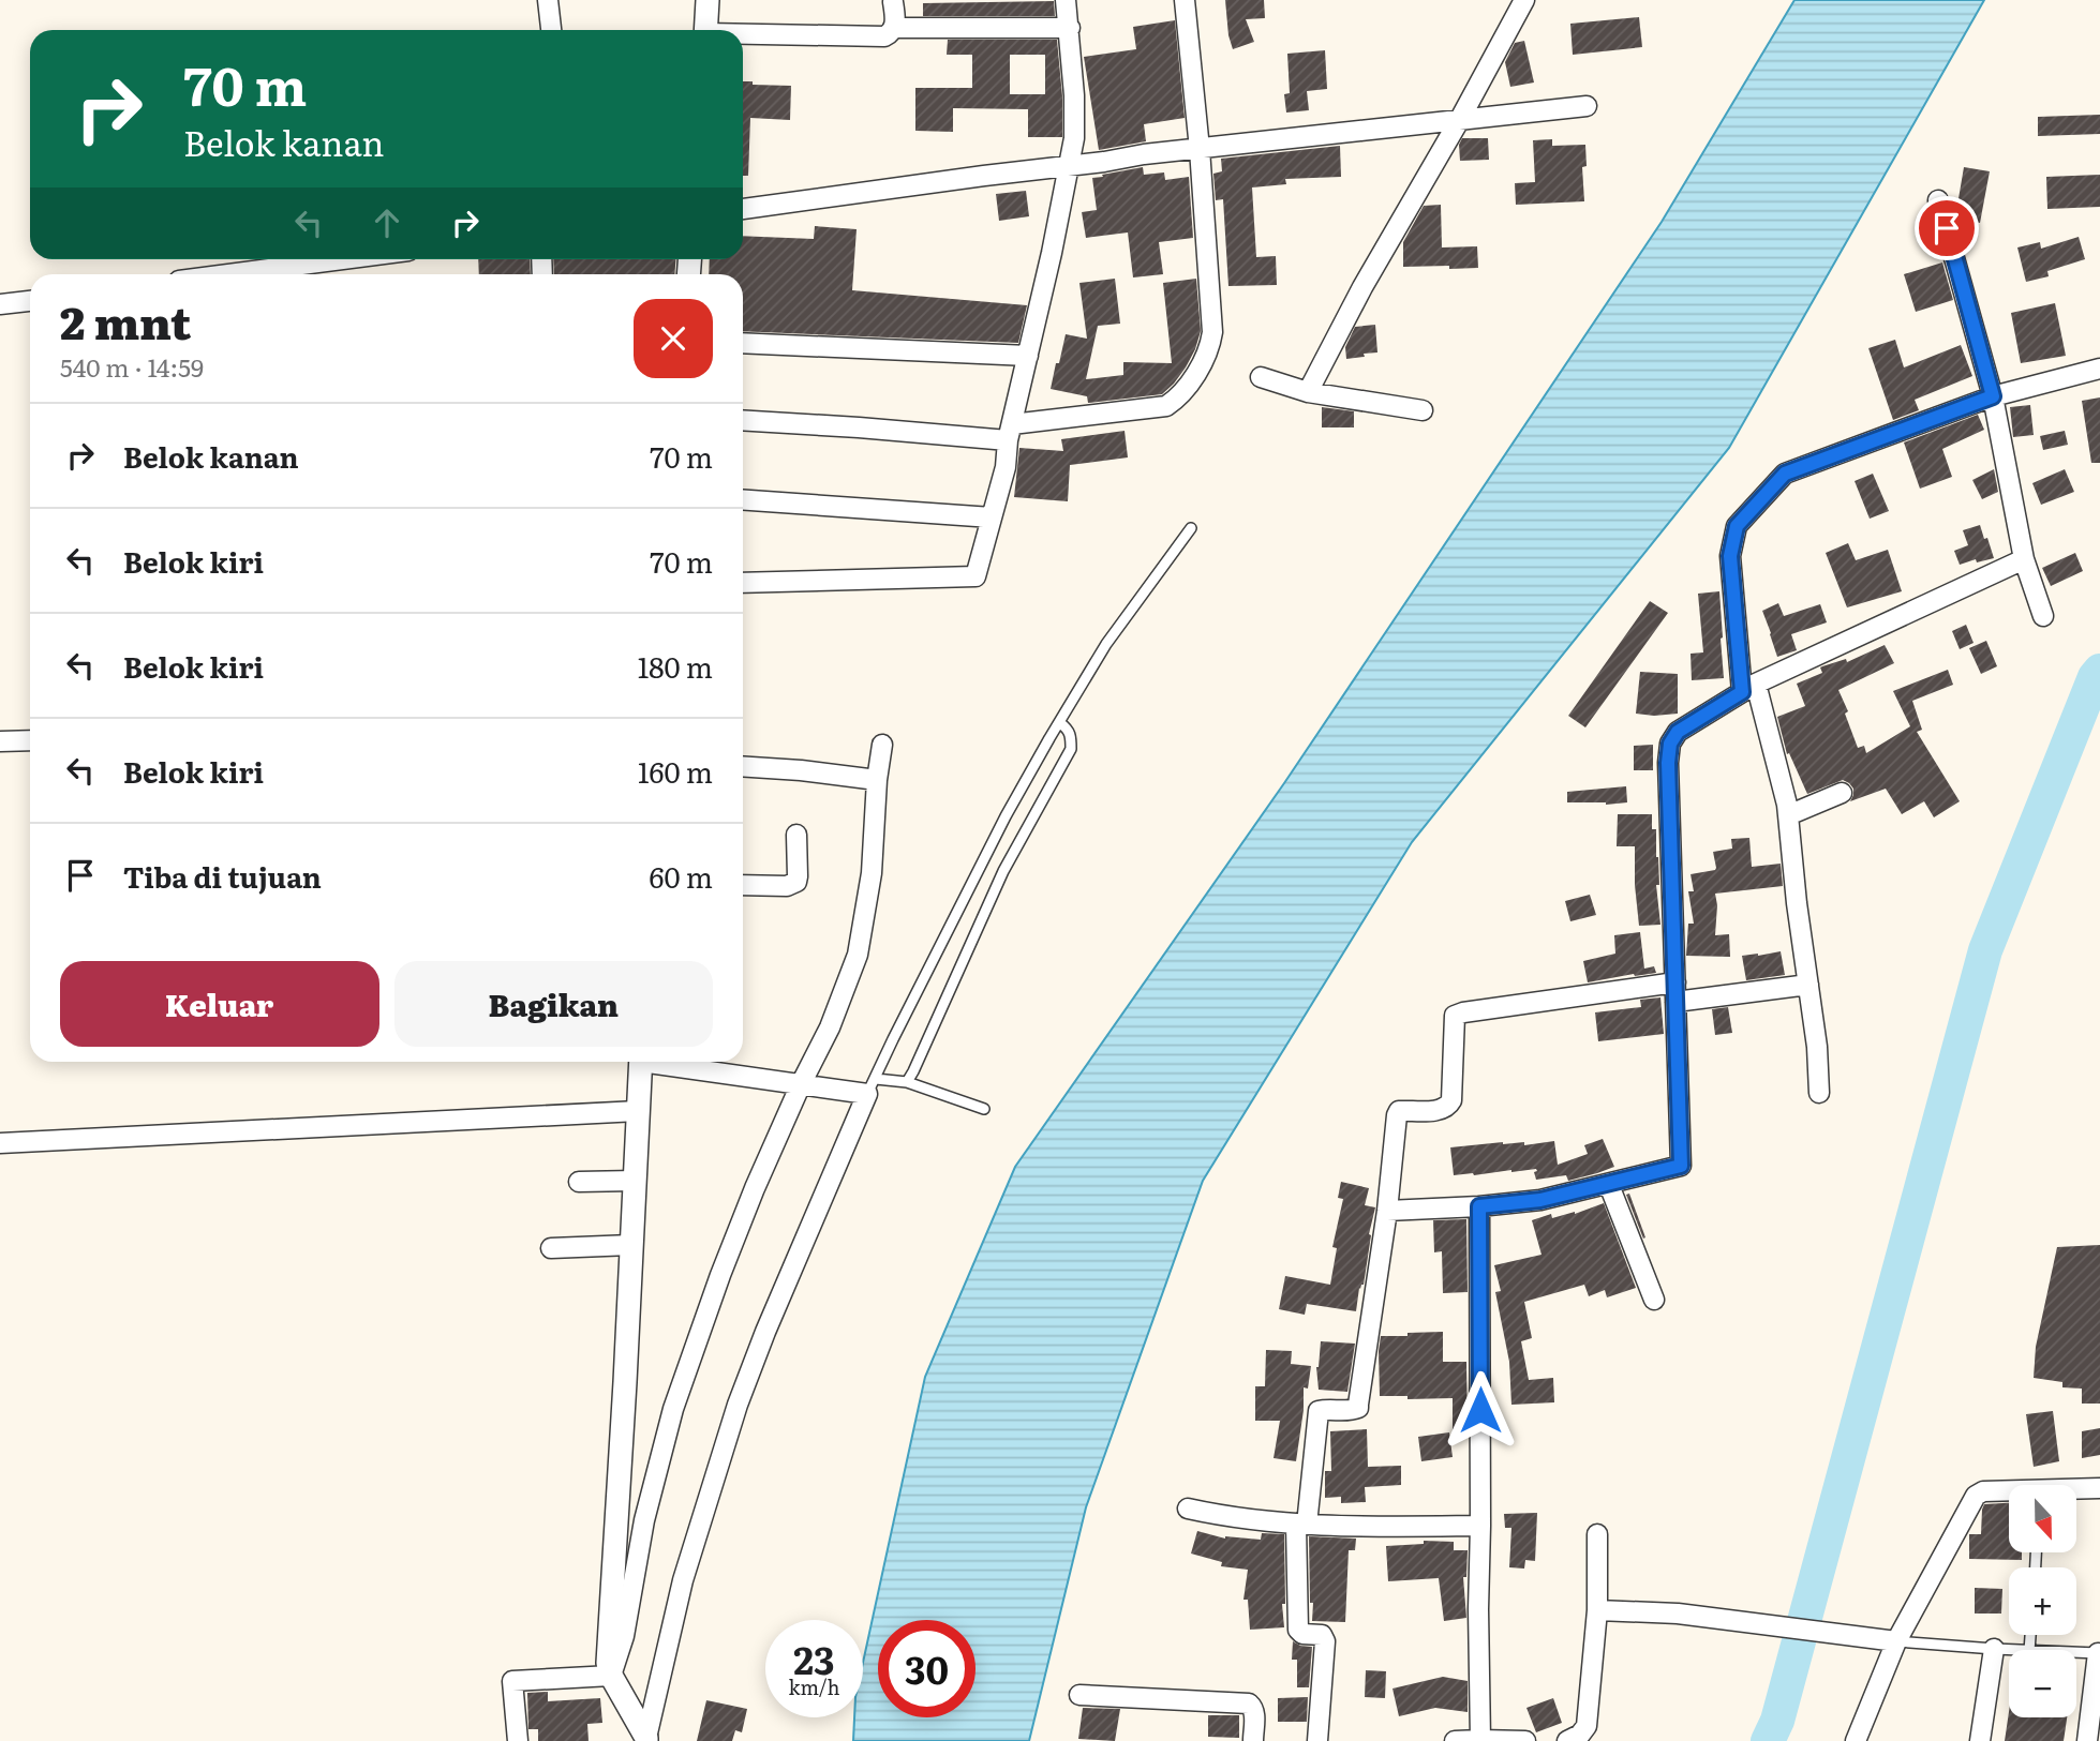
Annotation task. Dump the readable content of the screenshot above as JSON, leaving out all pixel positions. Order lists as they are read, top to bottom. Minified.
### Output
{"north":"bottom","page":{"turn":["70 m","Belok kanan"],"heading":["2 mnt","540 m · 14:59"],"list":[{"name":"Belok kanan","value":"70 m"},{"name":"Belok kiri","value":"70 m"},{"name":"Belok kiri","value":"180 m"},{"name":"Belok kiri","value":"160 m"},{"name":"Tiba di tujuan","value":"60 m"}],"buttons":["Keluar","Bagikan"],"map_buttons":["+","−"],"speed":"23 km/h","limit":"30"}}
